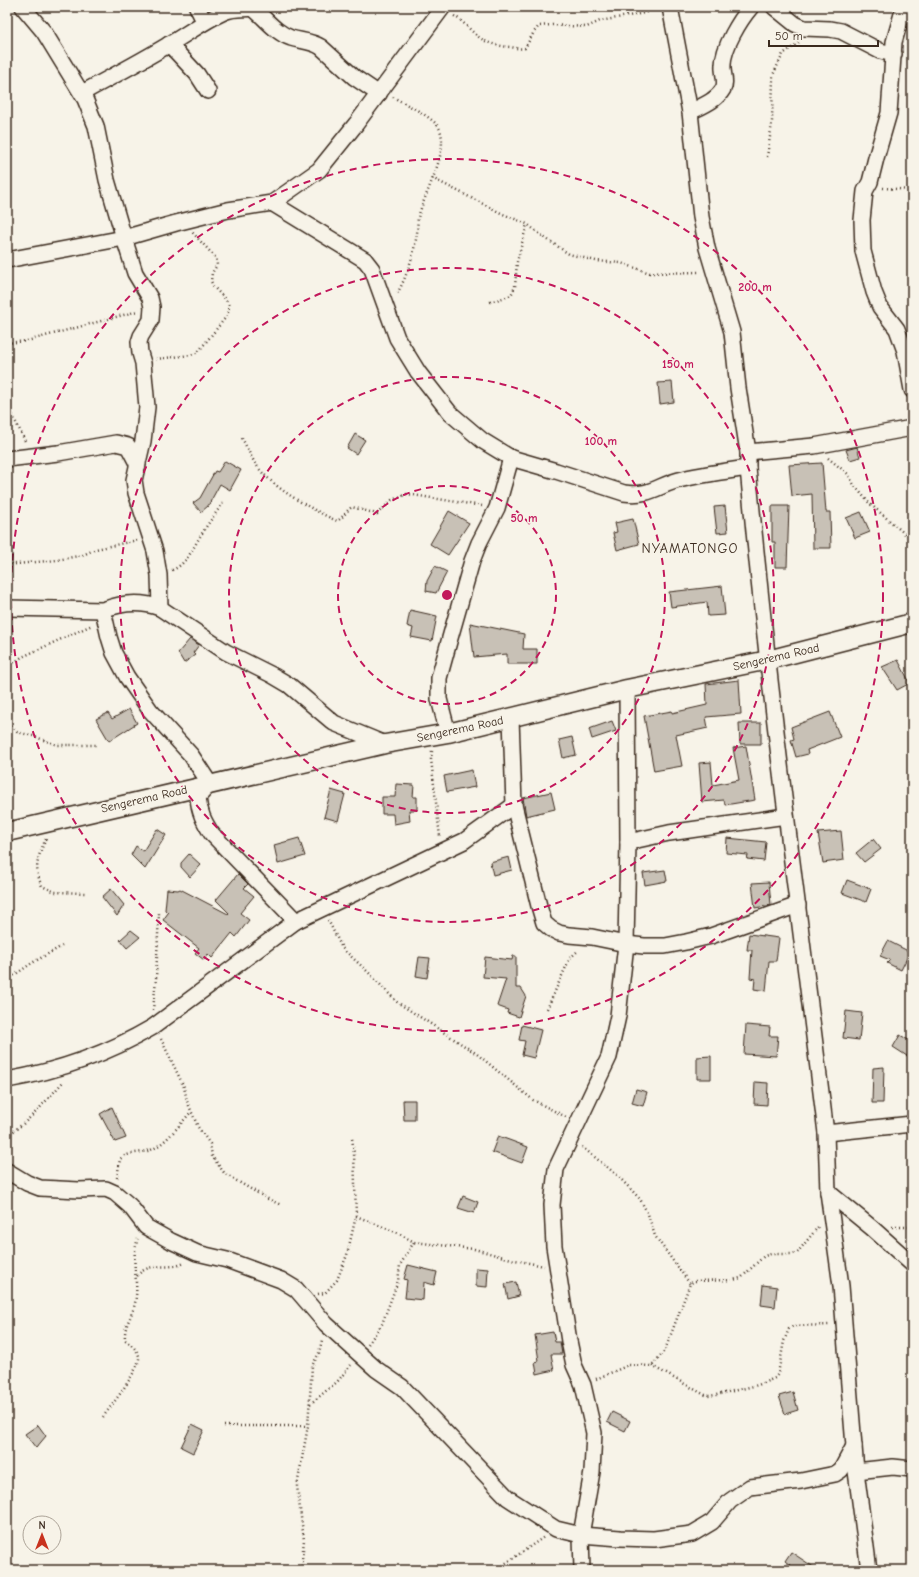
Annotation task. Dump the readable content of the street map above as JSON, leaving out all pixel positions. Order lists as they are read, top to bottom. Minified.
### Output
{"streets":{"main road":["Sengerema Road"]},"districts":["NYAMATONGO"],"scale_bar":"50 m","north":"top","rings":["200 m","150 m","100 m","50 m"]}
